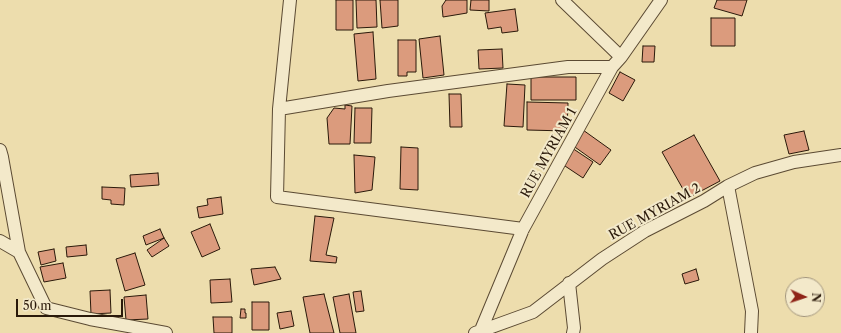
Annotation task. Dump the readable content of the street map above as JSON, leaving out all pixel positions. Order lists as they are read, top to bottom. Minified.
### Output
{"streets":{"street":["RUE MYRIAM 1","RUE MYRIAM 2"]},"crossings":[["RUE MYRIAM 1","RUE MYRIAM 2"]],"scale_bar":"50 m","north":"right"}
